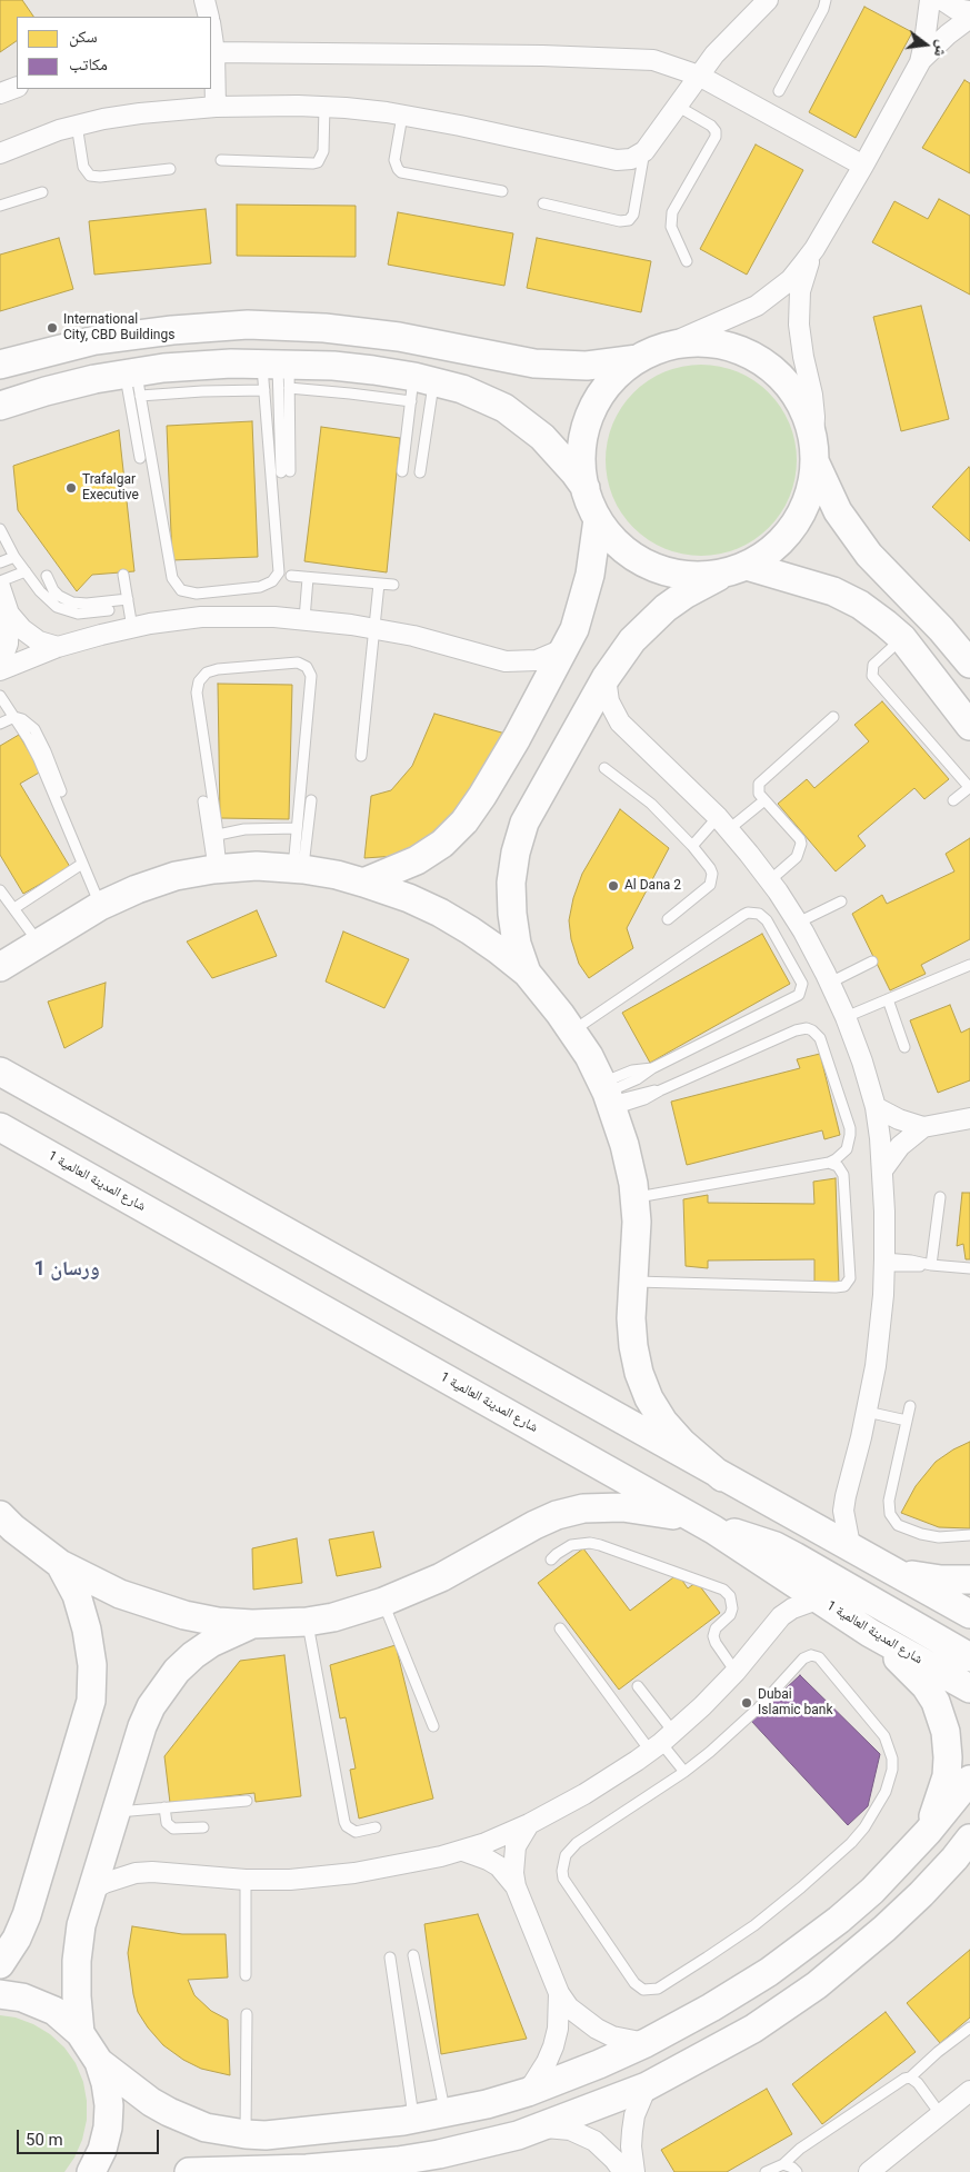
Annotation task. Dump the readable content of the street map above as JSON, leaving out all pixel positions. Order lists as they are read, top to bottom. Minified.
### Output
{"streets":{"street":["شارع المدينة العالمية 1"]},"districts":["ورسان 1"],"places":["International City, CBD Buildings","Trafalgar Executive","Al Dana 2","Dubai Islamic bank"],"legend":["سكن","مكاتب"],"scale_bar":"50 m","north":"right"}
